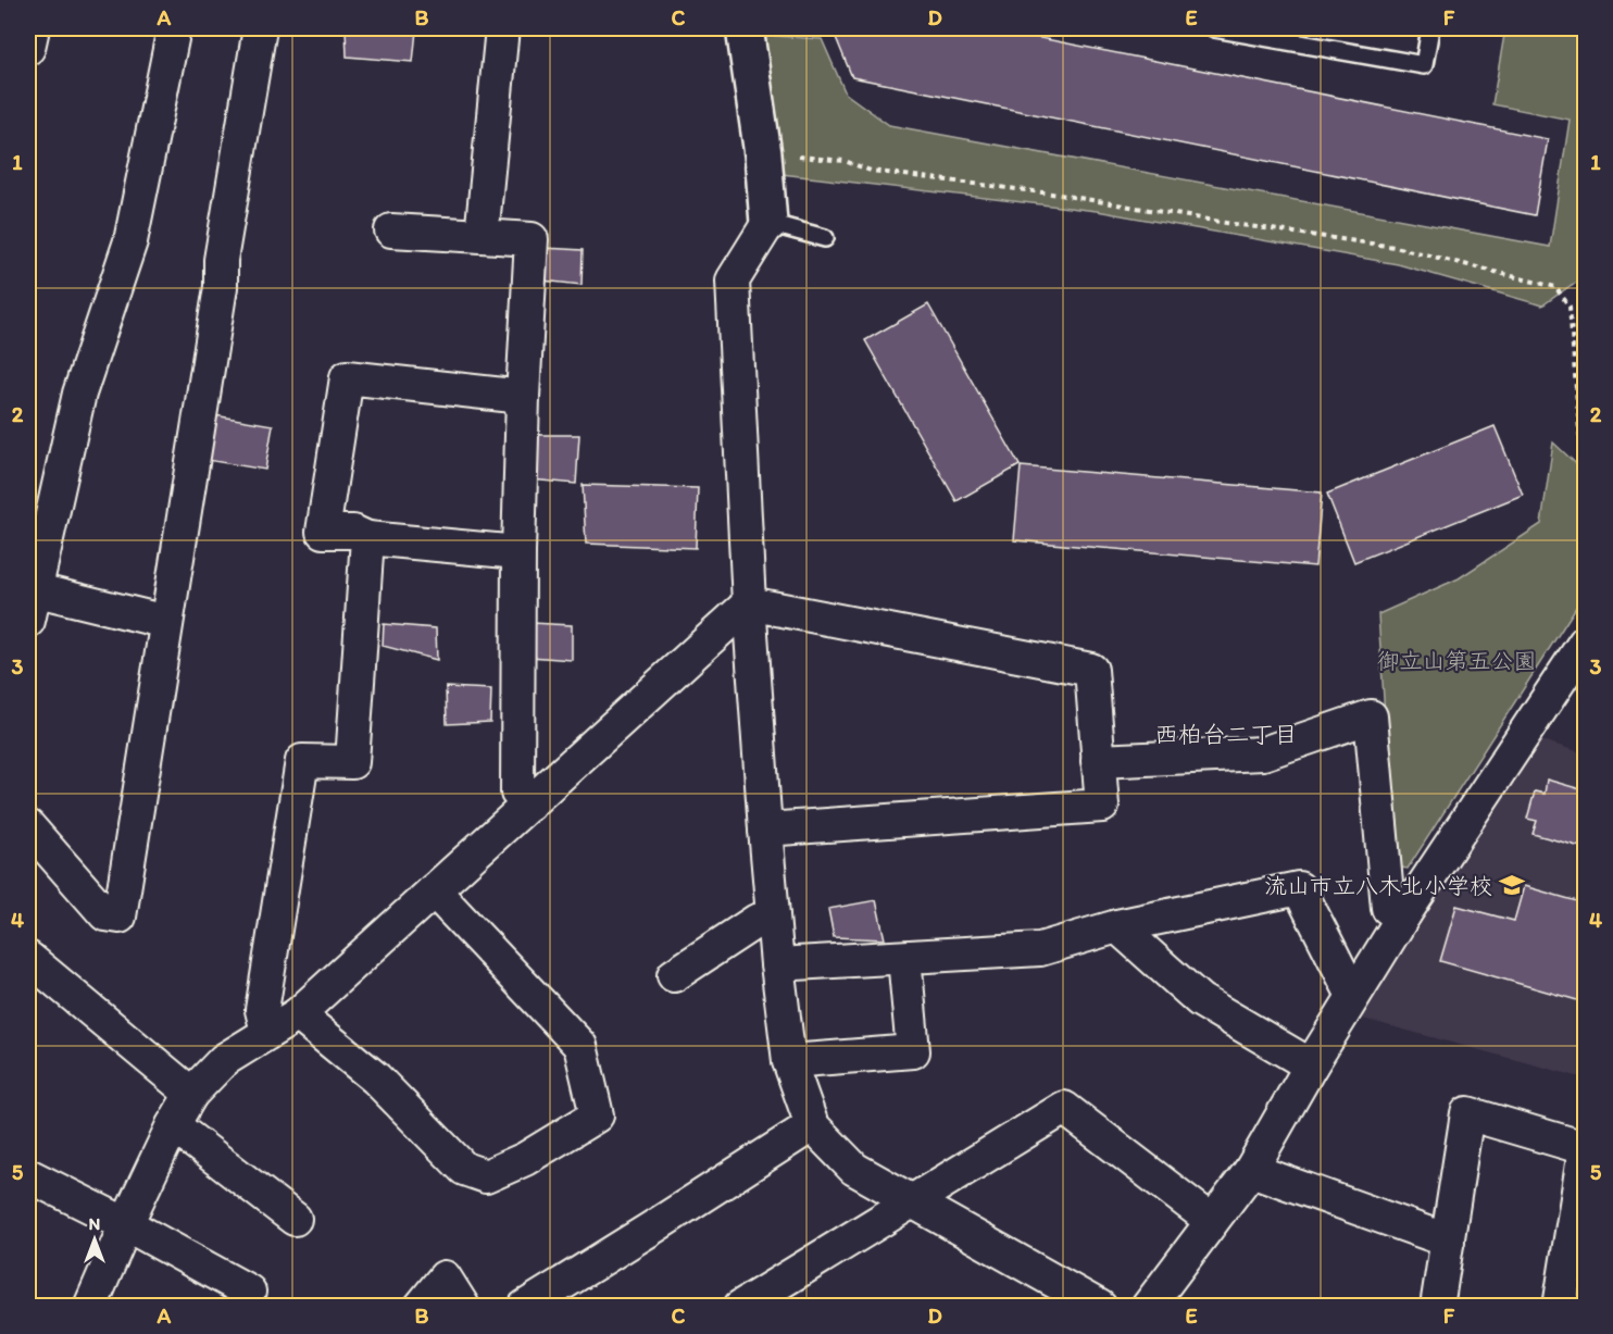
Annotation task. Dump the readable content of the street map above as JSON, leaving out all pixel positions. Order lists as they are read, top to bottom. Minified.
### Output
{"districts":["西柏台二丁目"],"parks":["御立山第五公園"],"places":{"school or university":["流山市立八木北小学校"]},"north":"top","grid":{"columns":["A","B","C","D","E","F"],"rows":["1","2","3","4","5"]}}
